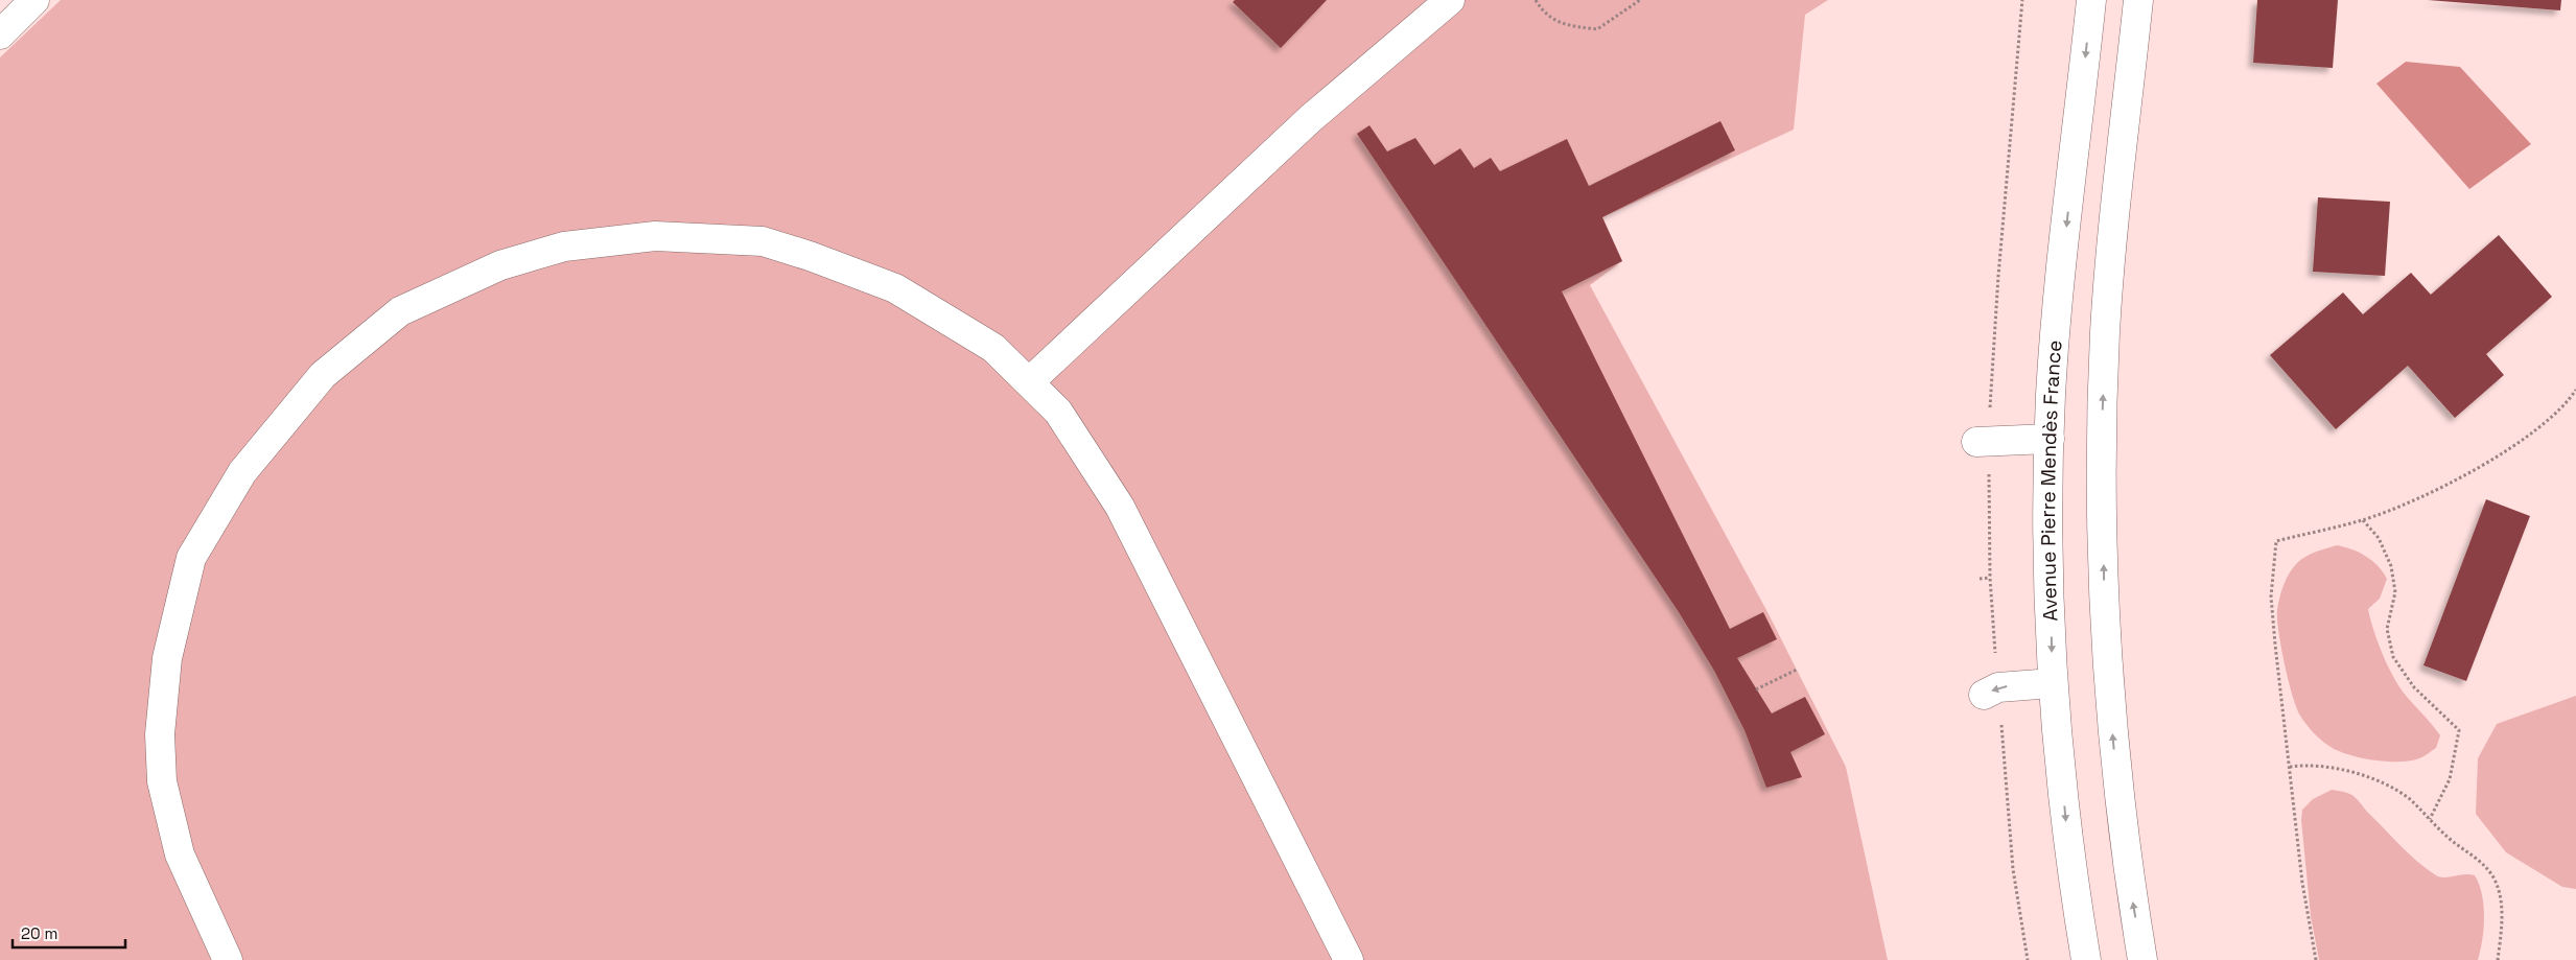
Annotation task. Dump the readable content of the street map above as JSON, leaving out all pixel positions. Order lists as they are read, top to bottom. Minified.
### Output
{"streets":{"street":["Avenue Pierre Mendès France"]},"scale_bar":"20 m"}
